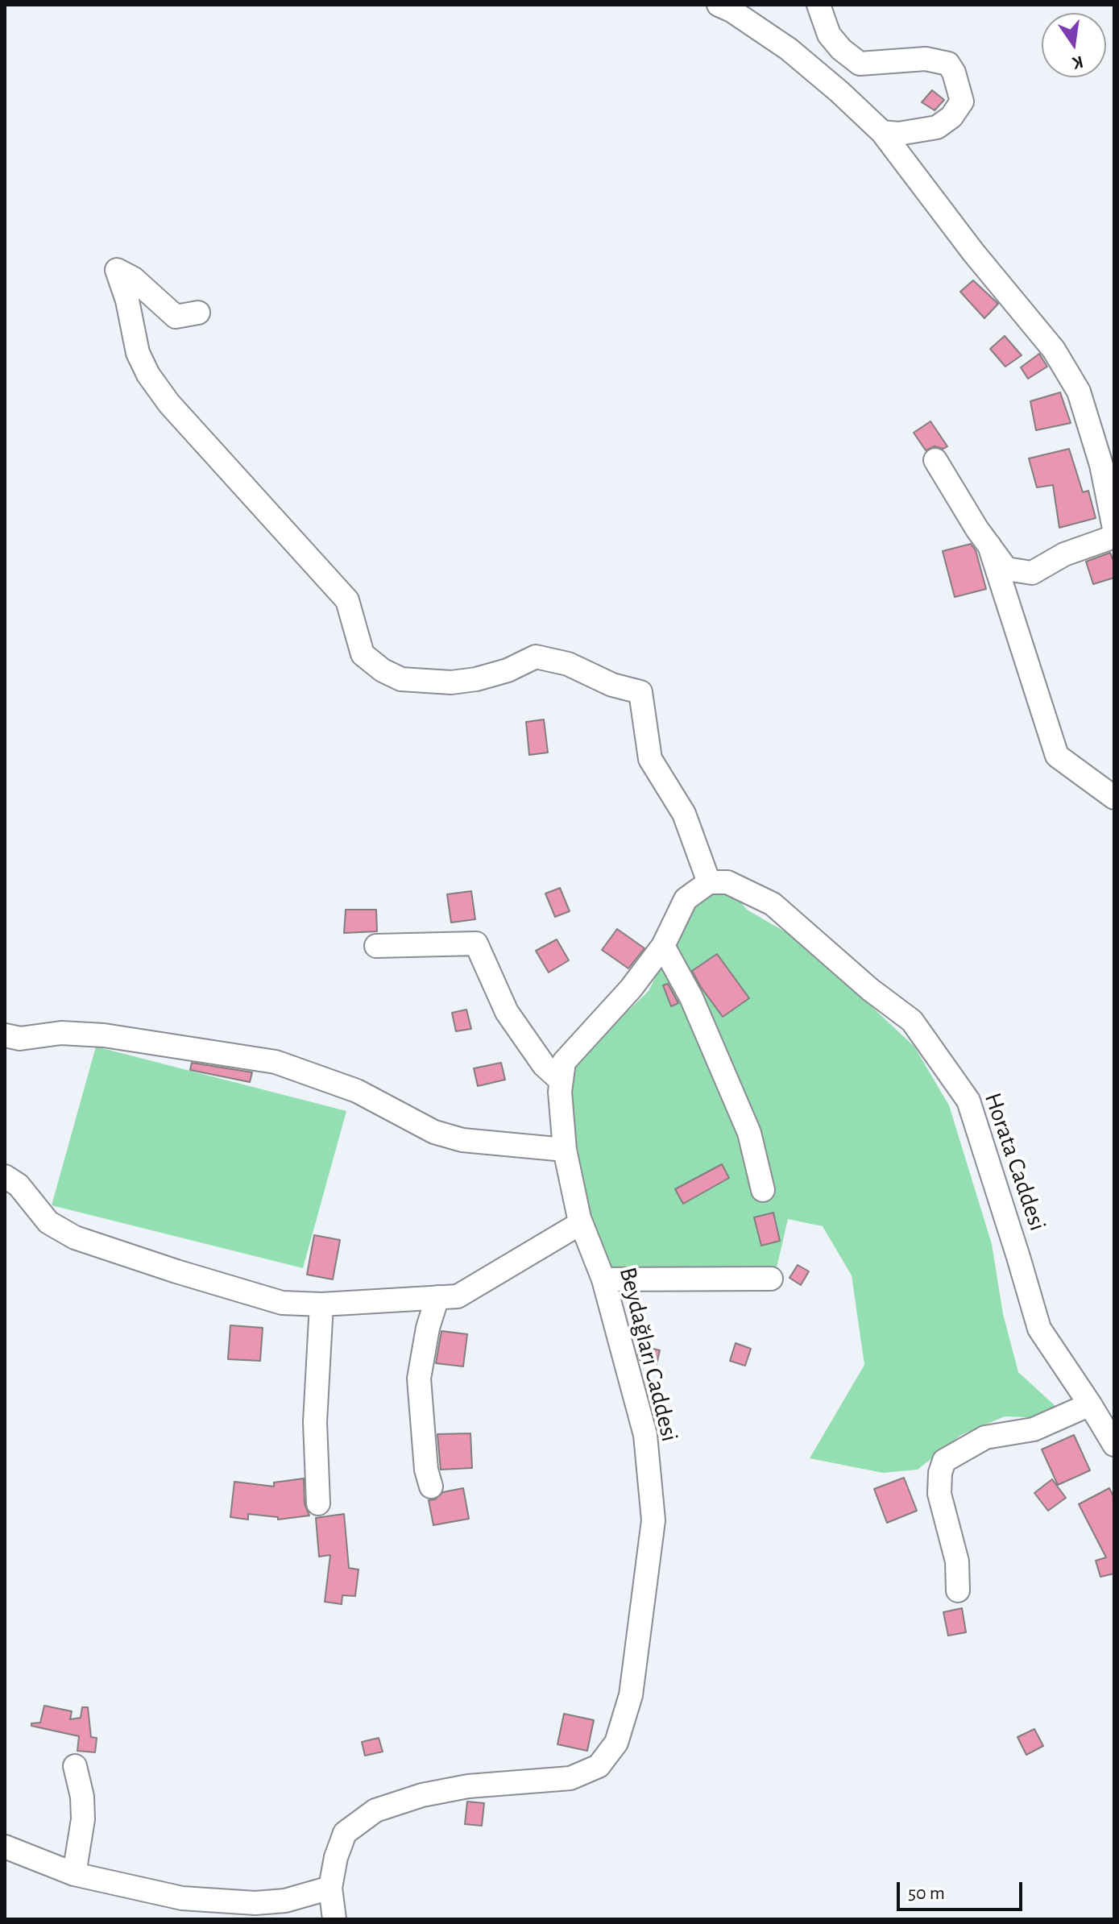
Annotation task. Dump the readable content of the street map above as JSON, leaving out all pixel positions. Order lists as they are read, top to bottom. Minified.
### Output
{"streets":{"street":["Horata Caddesi","Beydağları Caddesi"]},"crossings":[["Horata Caddesi","Beydağları Caddesi"]],"scale_bar":"50 m","north":"bottom"}
